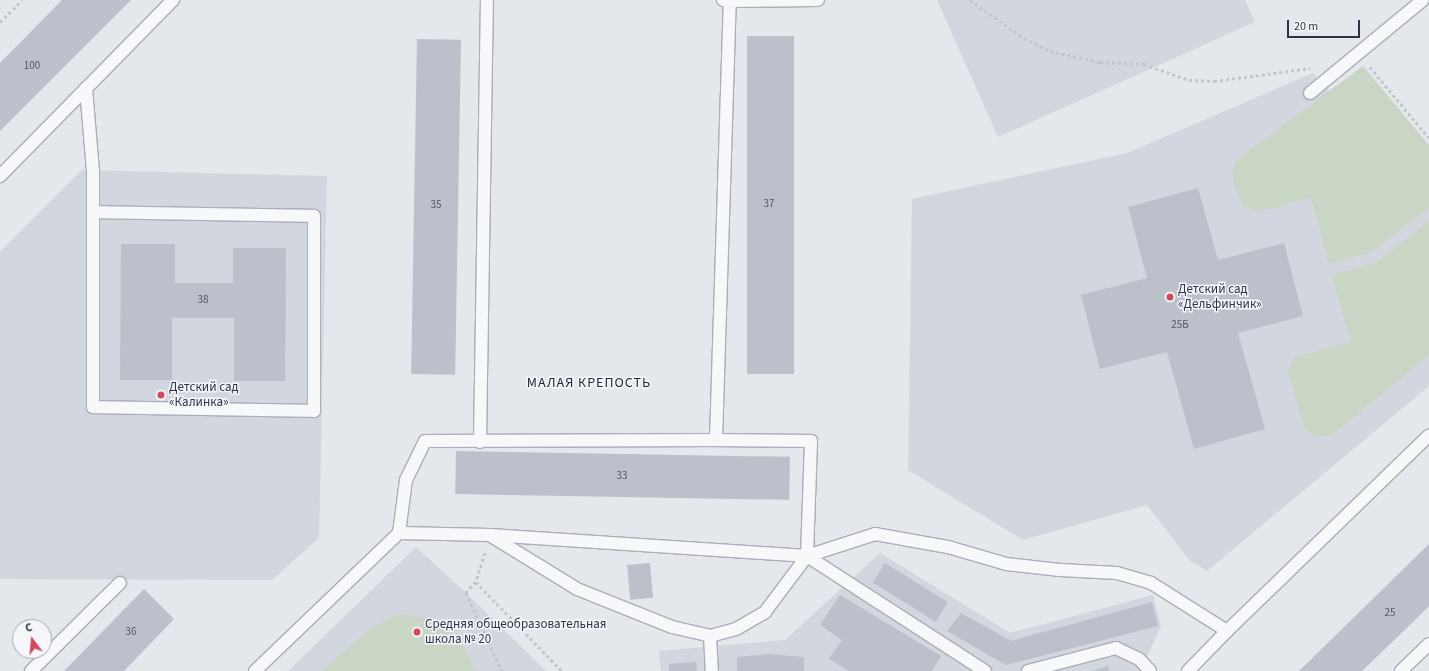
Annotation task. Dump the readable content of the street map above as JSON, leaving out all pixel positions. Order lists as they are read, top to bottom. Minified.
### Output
{"districts":["МАЛАЯ КРЕПОСТЬ"],"places":["Детский сад «Дельфинчик»","Детский сад «Калинка»","Средняя общеобразовательная школа № 20"],"house_numbers":["100","37","35","38","25Б","33","25","36"],"scale_bar":"20 m","north":"top"}
